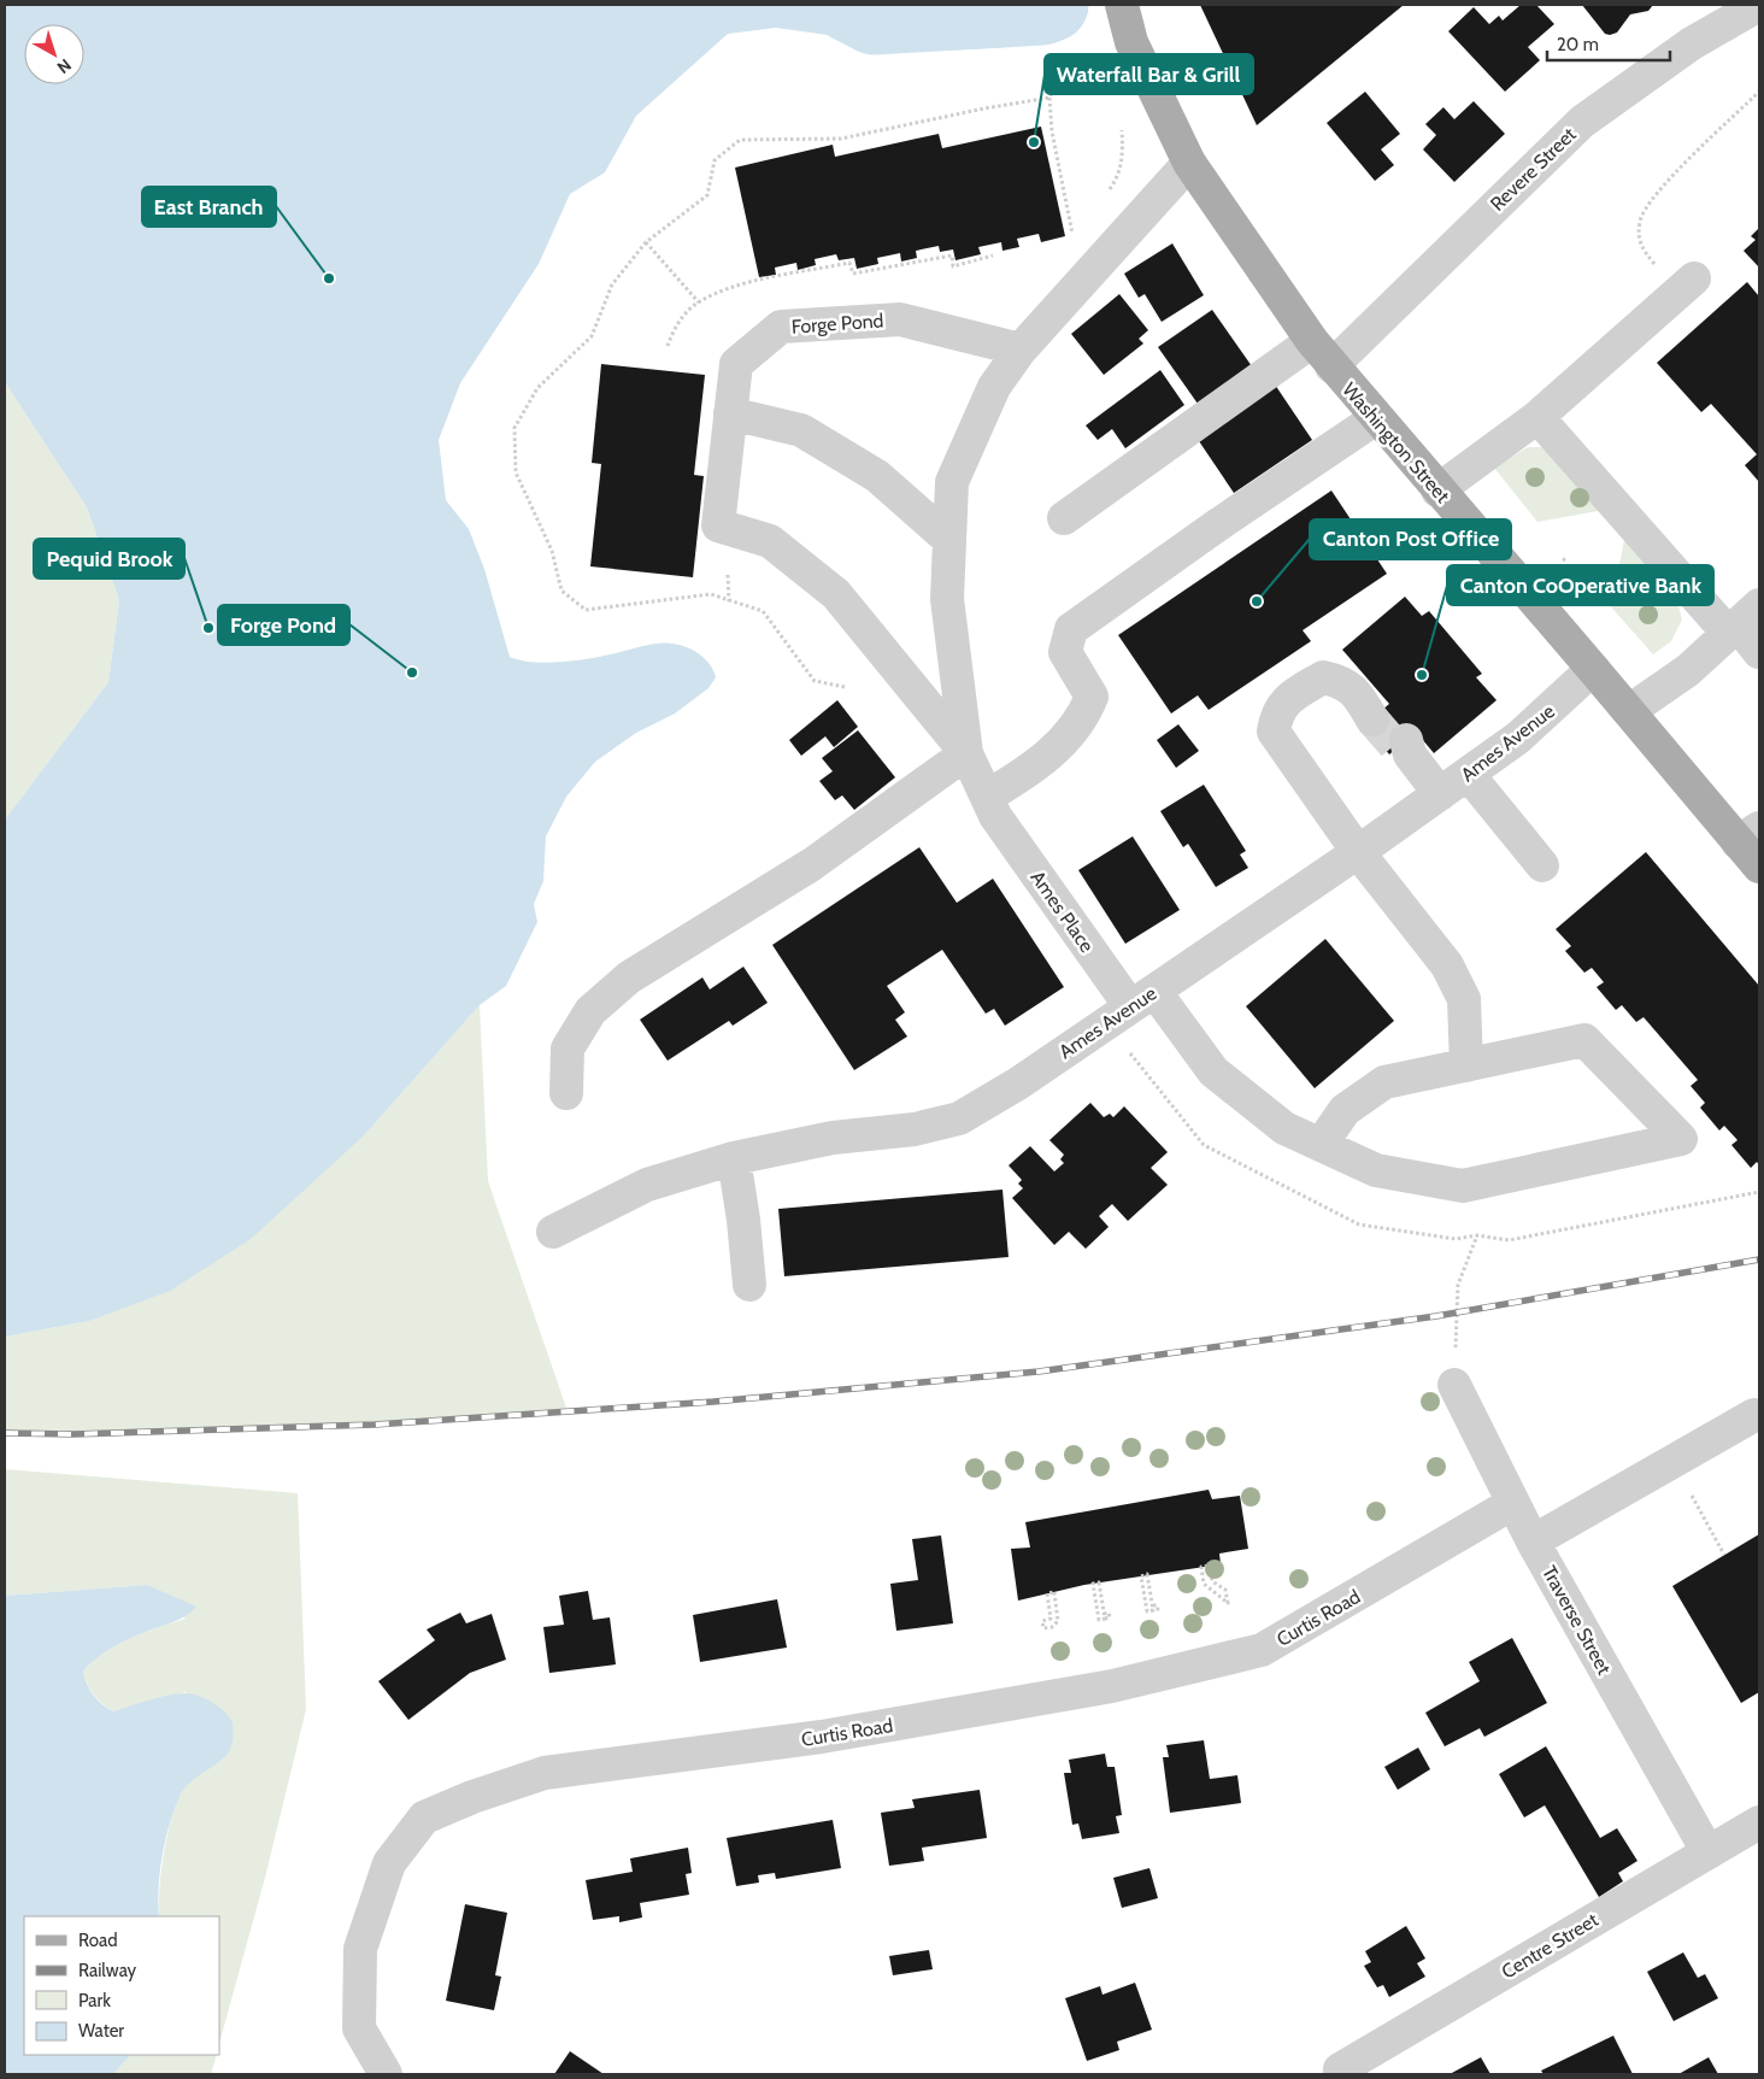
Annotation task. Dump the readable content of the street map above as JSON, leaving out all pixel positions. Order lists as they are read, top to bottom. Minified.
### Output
{"streets":{"main road":["Washington Street"],"street":["Revere Street","Forge Pond","Ames Avenue","Ames Place","Curtis Road","Traverse Street","Centre Street"]},"crossings":[["Revere Street","Washington Street"],["Forge Pond","Washington Street"],["Forge Pond","Ames Place"],["Washington Street","Ames Avenue"],["Ames Avenue","Ames Place"],["Curtis Road","Traverse Street"],["Traverse Street","Centre Street"]],"places":["Waterfall Bar & Grill","East Branch","Canton Post Office","Pequid Brook","Forge Pond","Canton CoOperative Bank"],"legend":["Road","Railway","Park","Water"],"scale_bar":"20 m","north":"bottom right"}
